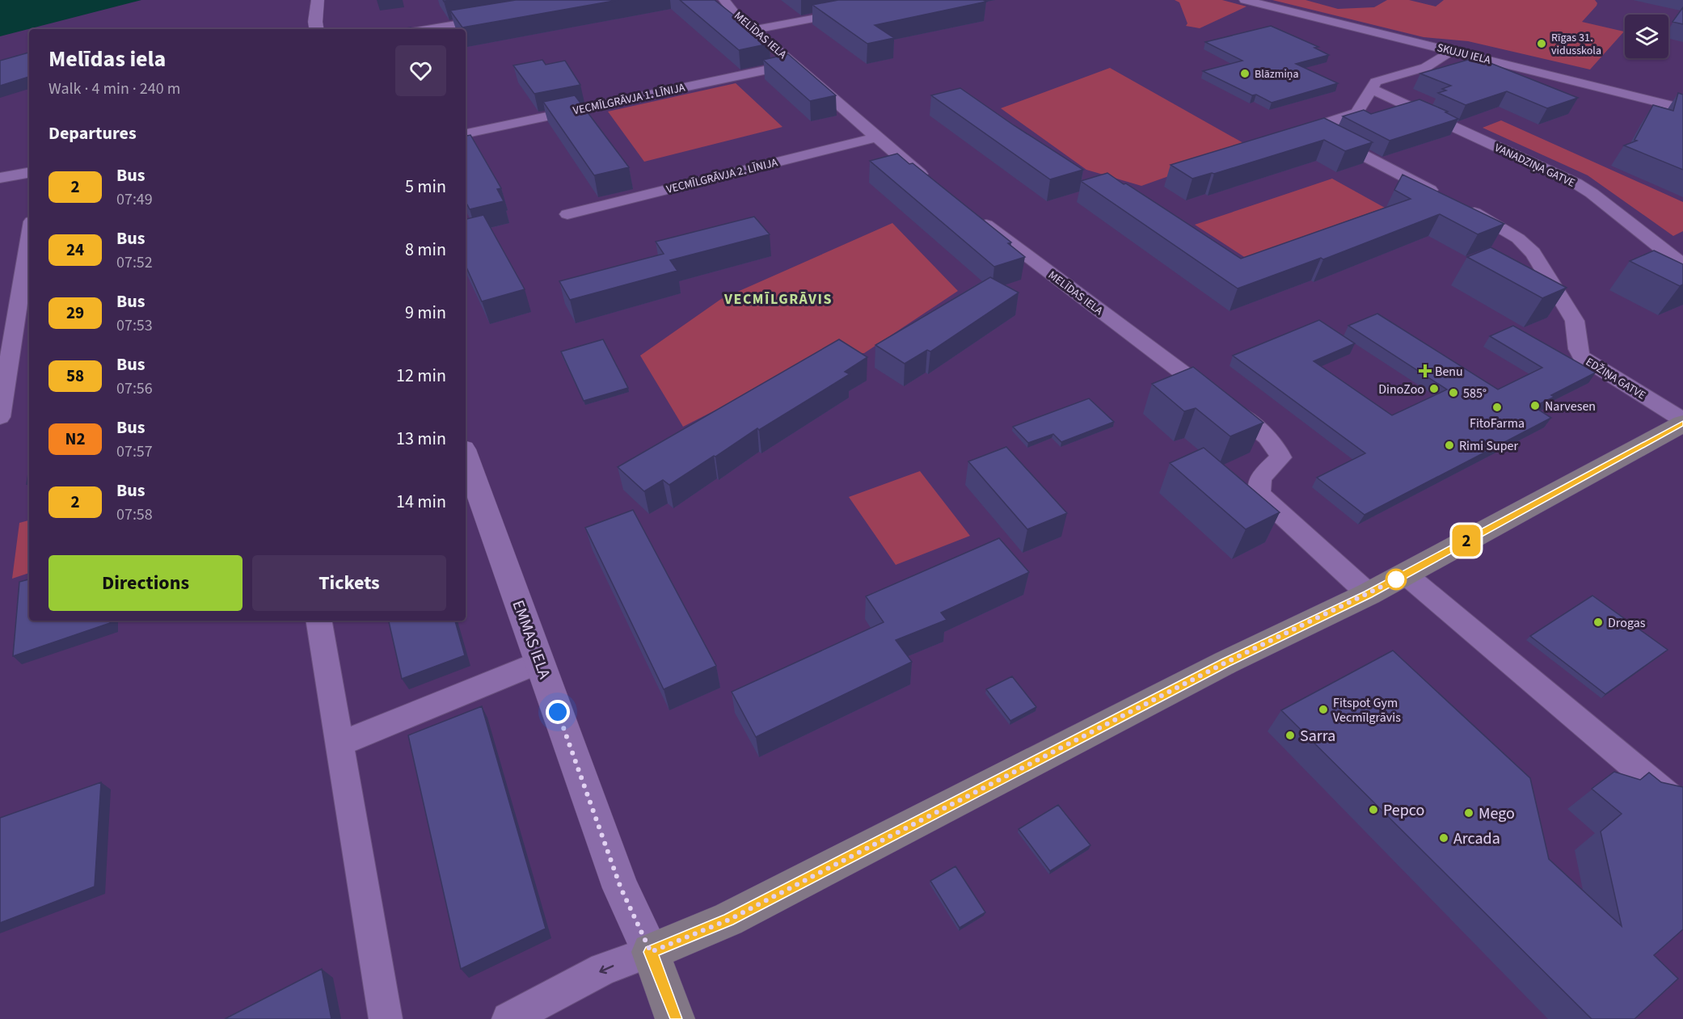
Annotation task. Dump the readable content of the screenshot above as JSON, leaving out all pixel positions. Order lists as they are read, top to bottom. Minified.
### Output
{"streets":{"main road":["EMMAS IELA"],"street":["MELĪDAS IELA","SKUJU IELA","VECMĪLGRĀVJA 1. LĪNIJA","VANADZIŅA GATVE","VECMĪLGRĀVJA 2. LĪNIJA","EDŽIŅA GATVE"]},"crossings":[["MELĪDAS IELA","VECMĪLGRĀVJA 1. LĪNIJA"],["MELĪDAS IELA","VECMĪLGRĀVJA 2. LĪNIJA"],["SKUJU IELA","EDŽIŅA GATVE"],["VANADZIŅA GATVE","EDŽIŅA GATVE"]],"districts":["VECMĪLGRĀVIS"],"places":{"other":["Rīgas 31. vidusskola","Blāzmiņa","DinoZoo","585°","Narvesen","FitoFarma","Rimi Super","Drogas","Fitspot Gym Vecmīlgrāvis","Sarra","Pepco","Mego","Arcada"],"health":["Benu"]},"lines":["bus line 2"],"page":{"on_map":"2","heading":[["Melīdas iela","Walk · 4 min · 240 m"],"Departures"],"list":[{"mark":"2","name":"Bus","note":"07:49","value":"5 min"},{"mark":"24","name":"Bus","note":"07:52","value":"8 min"},{"mark":"29","name":"Bus","note":"07:53","value":"9 min"},{"mark":"58","name":"Bus","note":"07:56","value":"12 min"},{"mark":"N2","name":"Bus","note":"07:57","value":"13 min"},{"mark":"2","name":"Bus","note":"07:58","value":"14 min"}],"buttons":["Directions","Tickets"]}}
